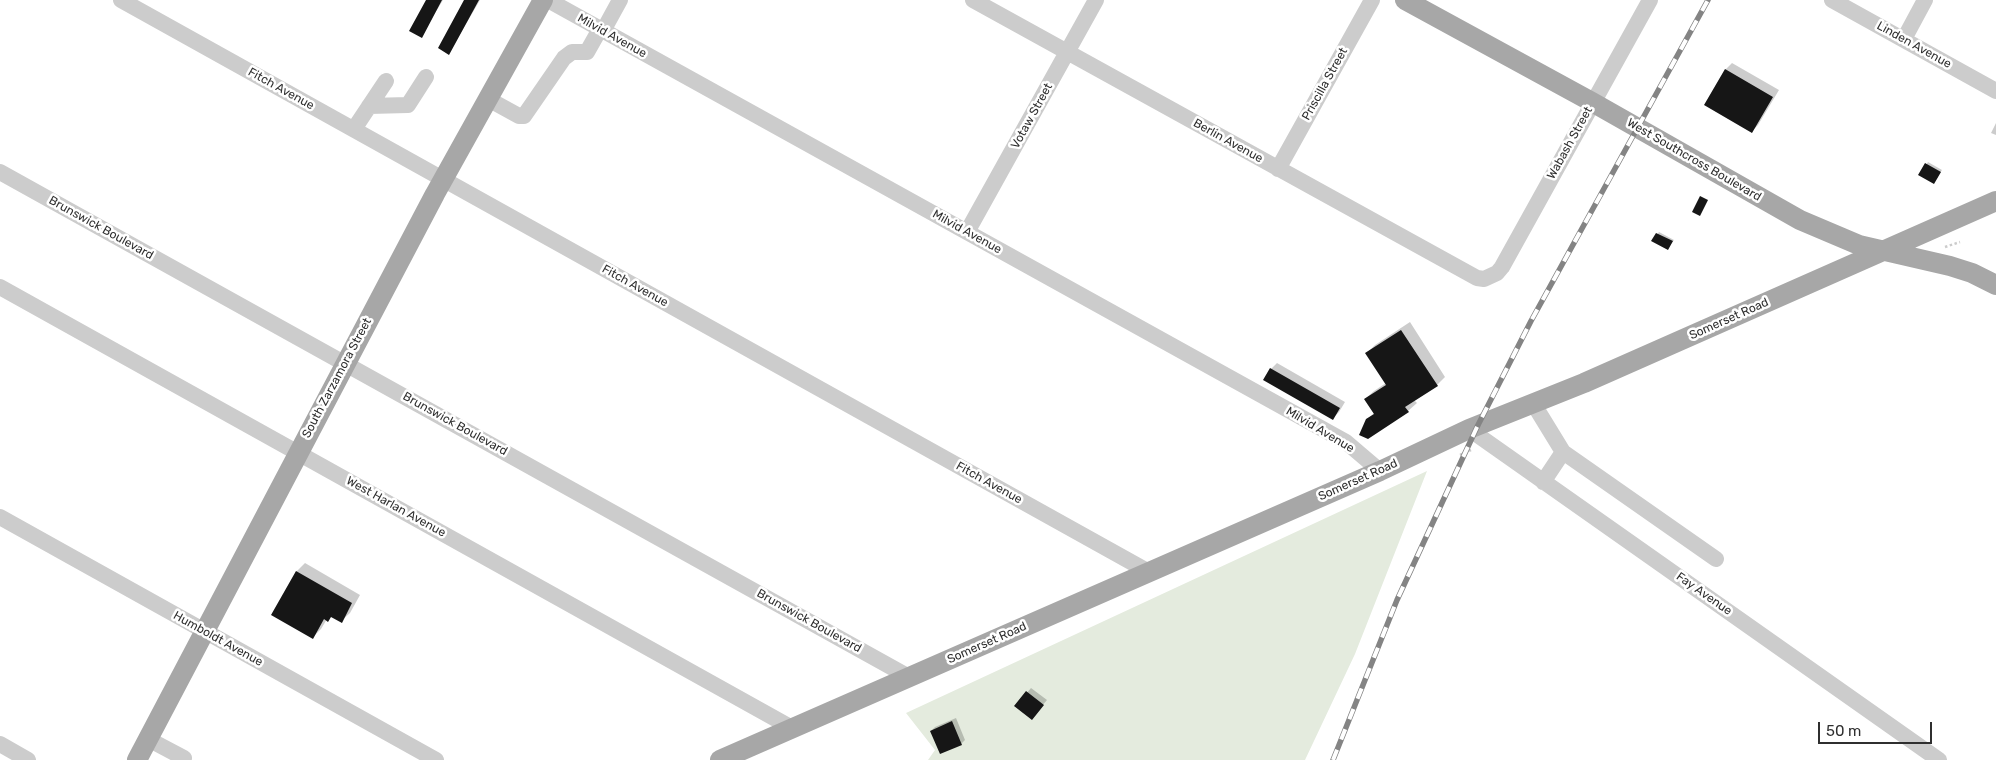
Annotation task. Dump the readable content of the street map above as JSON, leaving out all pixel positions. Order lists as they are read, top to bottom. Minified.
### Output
{"streets":{"main road":["West Southcross Boulevard","Somerset Road","South Zarzamora Street"],"street":["Milvid Avenue","Linden Avenue","Priscilla Street","Fitch Avenue","Votaw Street","Berlin Avenue","Wabash Street","Brunswick Boulevard","West Harlan Avenue","Fay Avenue","Humboldt Avenue"]},"crossings":[["Milvid Avenue","Votaw Street"],["Milvid Avenue","Somerset Road"],["Priscilla Street","Berlin Avenue"],["Fitch Avenue","Somerset Road"],["Fitch Avenue","South Zarzamora Street"],["Votaw Street","Berlin Avenue"],["Berlin Avenue","Wabash Street"],["Wabash Street","West Southcross Boulevard"],["West Southcross Boulevard","Somerset Road"],["Brunswick Boulevard","Somerset Road"],["Brunswick Boulevard","South Zarzamora Street"],["Somerset Road","West Harlan Avenue"],["Somerset Road","Fay Avenue"],["South Zarzamora Street","West Harlan Avenue"],["South Zarzamora Street","Humboldt Avenue"]],"scale_bar":"50 m"}
